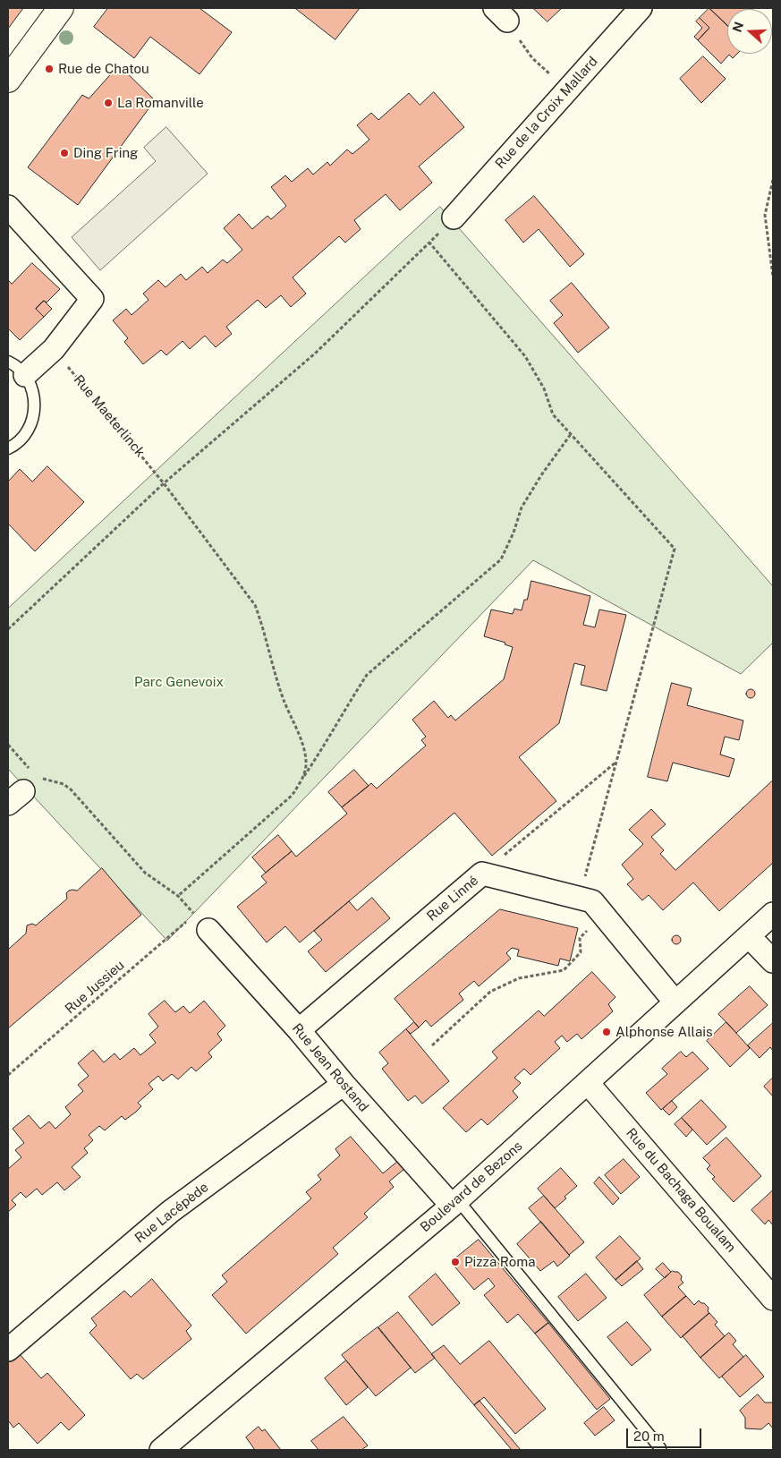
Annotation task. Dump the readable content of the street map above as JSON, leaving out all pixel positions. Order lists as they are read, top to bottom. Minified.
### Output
{"streets":{"street":["Rue de la Croix Mallard","Rue Linné","Rue Jean Rostand","Boulevard de Bezons","Rue du Bachaga Boualam","Rue Lacépède"],"path":["Rue Maeterlinck","Rue Jussieu"]},"crossings":[["Rue Linné","Rue Jean Rostand"],["Rue Jussieu","Rue Jean Rostand"],["Rue Jean Rostand","Boulevard de Bezons"],["Rue Jean Rostand","Rue Lacépède"],["Boulevard de Bezons","Rue du Bachaga Boualam"]],"parks":["Parc Genevoix"],"places":["Rue de Chatou","La Romanville","Ding Fring","Alphonse Allais","Pizza Roma"],"scale_bar":"20 m","north":"left"}
